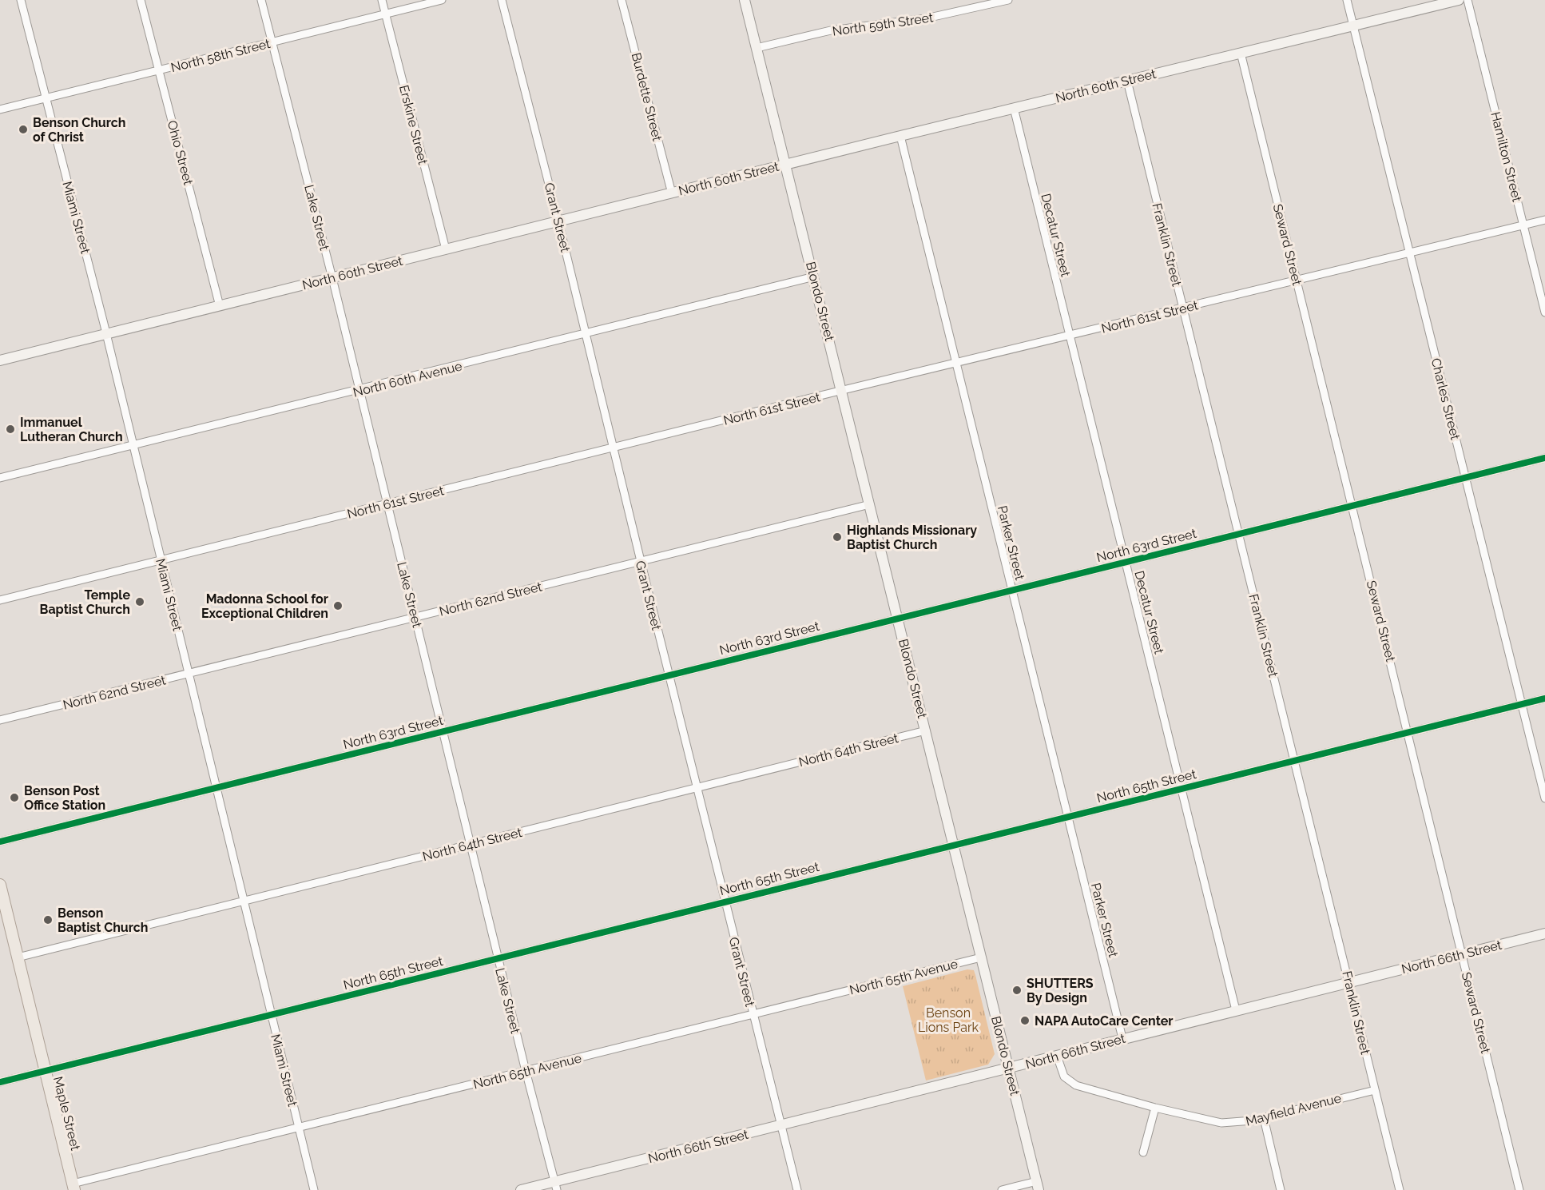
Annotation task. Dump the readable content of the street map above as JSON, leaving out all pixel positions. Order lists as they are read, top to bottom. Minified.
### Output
{"streets":{"main road":["Maple Street"],"street":["North 59th Street","North 58th Street","North 60th Street","Burdette Street","Erskine Street","Ohio Street","Hamilton Street","Miami Street","Lake Street","Grant Street","Decatur Street","Franklin Street","Seward Street","Blondo Street","North 61st Street","North 60th Avenue","Charles Street","Parker Street","North 63rd Street","North 62nd Street","North 64th Street","North 65th Street","North 66th Street","North 65th Avenue","Mayfield Avenue"]},"crossings":[["North 59th Street","Blondo Street"],["North 58th Street","Erskine Street"],["North 58th Street","Ohio Street"],["North 58th Street","Miami Street"],["North 58th Street","Lake Street"],["North 60th Street","Burdette Street"],["North 60th Street","Erskine Street"],["North 60th Street","Ohio Street"],["North 60th Street","Miami Street"],["North 60th Street","Lake Street"],["North 60th Street","Grant Street"],["North 60th Street","Decatur Street"],["North 60th Street","Franklin Street"],["North 60th Street","Seward Street"],["North 60th Street","Blondo Street"],["North 60th Street","Charles Street"],["North 60th Street","Parker Street"],["Hamilton Street","North 61st Street"],["Miami Street","North 61st Street"],["Miami Street","North 60th Avenue"],["Miami Street","North 63rd Street"],["Miami Street","North 62nd Street"],["Miami Street","North 64th Street"],["Miami Street","North 65th Street"],["Miami Street","North 65th Avenue"],["Lake Street","North 61st Street"],["Lake Street","North 60th Avenue"],["Lake Street","North 63rd Street"],["Lake Street","North 62nd Street"],["Lake Street","North 64th Street"],["Lake Street","North 65th Street"],["Lake Street","North 66th Street"],["Lake Street","North 65th Avenue"],["Grant Street","North 61st Street"],["Grant Street","North 60th Avenue"],["Grant Street","North 63rd Street"],["Grant Street","North 62nd Street"],["Grant Street","North 64th Street"],["Grant Street","North 65th Street"],["Grant Street","North 66th Street"],["Grant Street","North 65th Avenue"],["Decatur Street","North 61st Street"],["Decatur Street","North 63rd Street"],["Decatur Street","North 65th Street"],["Decatur Street","North 66th Street"],["Franklin Street","North 61st Street"],["Franklin Street","North 63rd Street"],["Franklin Street","North 65th Street"],["Franklin Street","North 66th Street"],["Franklin Street","Mayfield Avenue"],["Seward Street","North 61st Street"],["Seward Street","North 63rd Street"],["Seward Street","North 65th Street"],["Seward Street","North 66th Street"],["Blondo Street","North 61st Street"],["Blondo Street","North 60th Avenue"],["Blondo Street","North 63rd Street"],["Blondo Street","North 62nd Street"],["Blondo Street","North 64th Street"],["Blondo Street","North 65th Street"],["Blondo Street","North 66th Street"],["Blondo Street","North 65th Avenue"],["North 61st Street","Charles Street"],["North 61st Street","Parker Street"],["Charles Street","North 63rd Street"],["Charles Street","North 65th Street"],["Parker Street","North 63rd Street"],["Parker Street","North 65th Street"],["Parker Street","North 66th Street"],["North 64th Street","Maple Street"],["North 65th Street","Maple Street"],["North 66th Street","Mayfield Avenue"],["North 65th Avenue","Maple Street"]],"parks":["Benson Lions Park"],"places":["Benson Church of Christ","Immanuel Lutheran Church","Highlands Missionary Baptist Church","Temple Baptist Church","Madonna School for Exceptional Children","Benson Post Office Station","Benson Baptist Church","SHUTTERS By Design","NAPA AutoCare Center"]}
